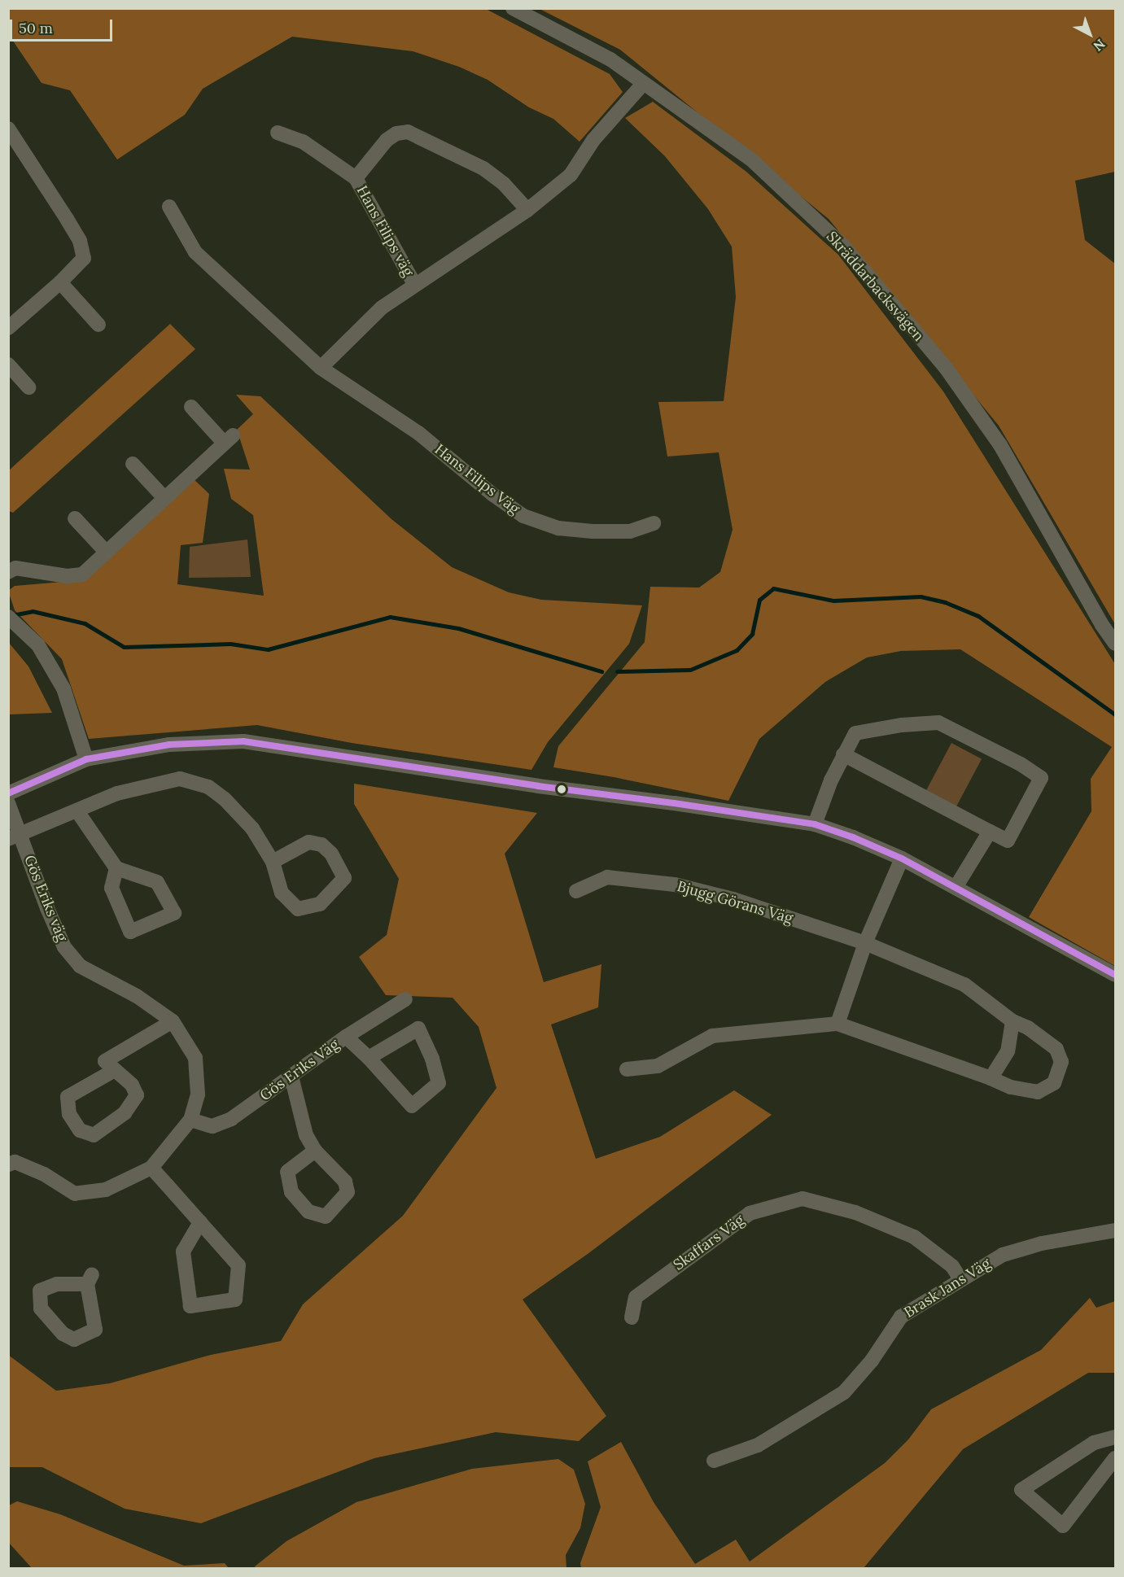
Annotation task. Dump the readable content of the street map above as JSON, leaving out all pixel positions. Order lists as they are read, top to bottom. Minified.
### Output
{"streets":{"street":["Hans Filips väg","Skräddarbacksvägen","Hans Filips Väg","Gös Eriks väg","Bjugg Görans Väg","Gös Eriks Väg","Skaffars Väg","Brask Jans Väg"]},"crossings":[["Hans Filips väg","Hans Filips Väg"],["Skräddarbacksvägen","Hans Filips Väg"],["Gös Eriks väg","Gös Eriks Väg"],["Skaffars Väg","Brask Jans Väg"]],"scale_bar":"50 m","north":"bottom right"}
